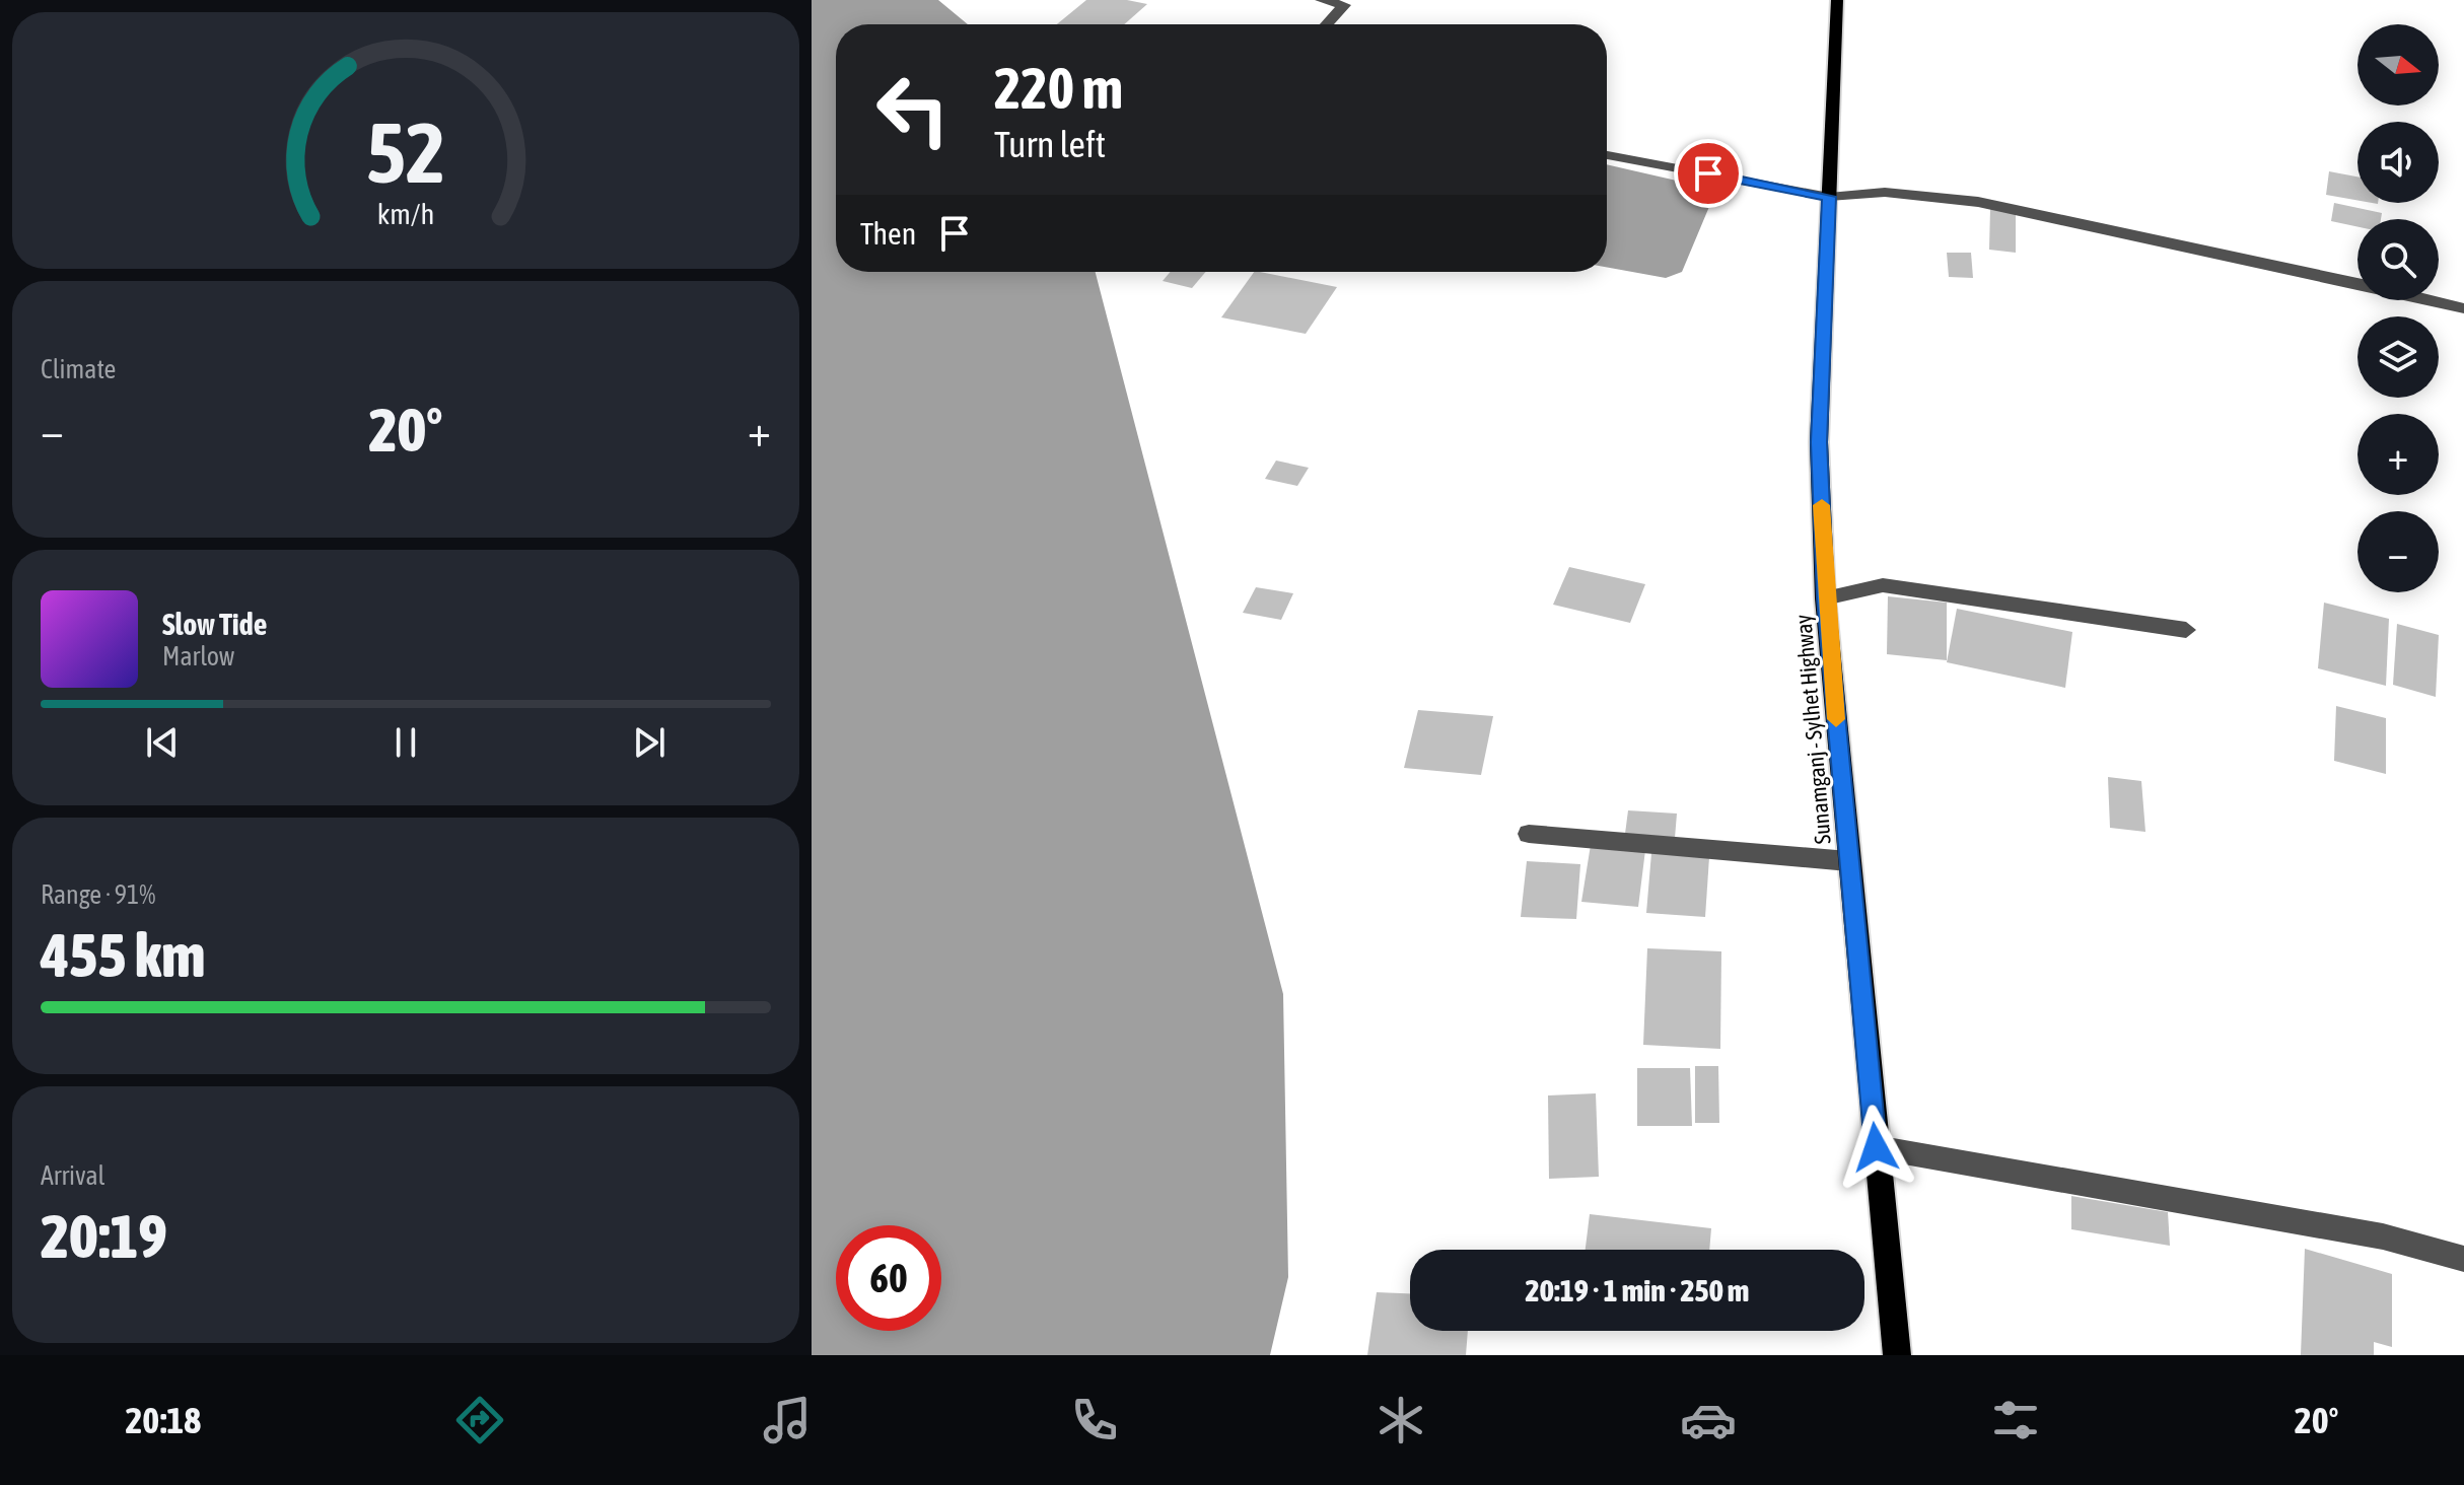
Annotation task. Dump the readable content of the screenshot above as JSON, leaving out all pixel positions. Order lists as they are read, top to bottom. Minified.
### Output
{"streets":{"main road":["Sunamganj - Sylhet Highway"]},"north":"right","page":{"map_buttons":["+","−"],"turn":["220 m","Turn left"],"then":"Then","tile":["Climate",["Range · 91%","455 km"],["Arrival","20:19"]],"heat":["−","20°","+"],"song":["Slow Tide","Marlow"],"limit":"60","trip":"20:19 · 1 min · 250 m","tabs":["20:18","20°"],"gauge":["52","km/h"]}}
